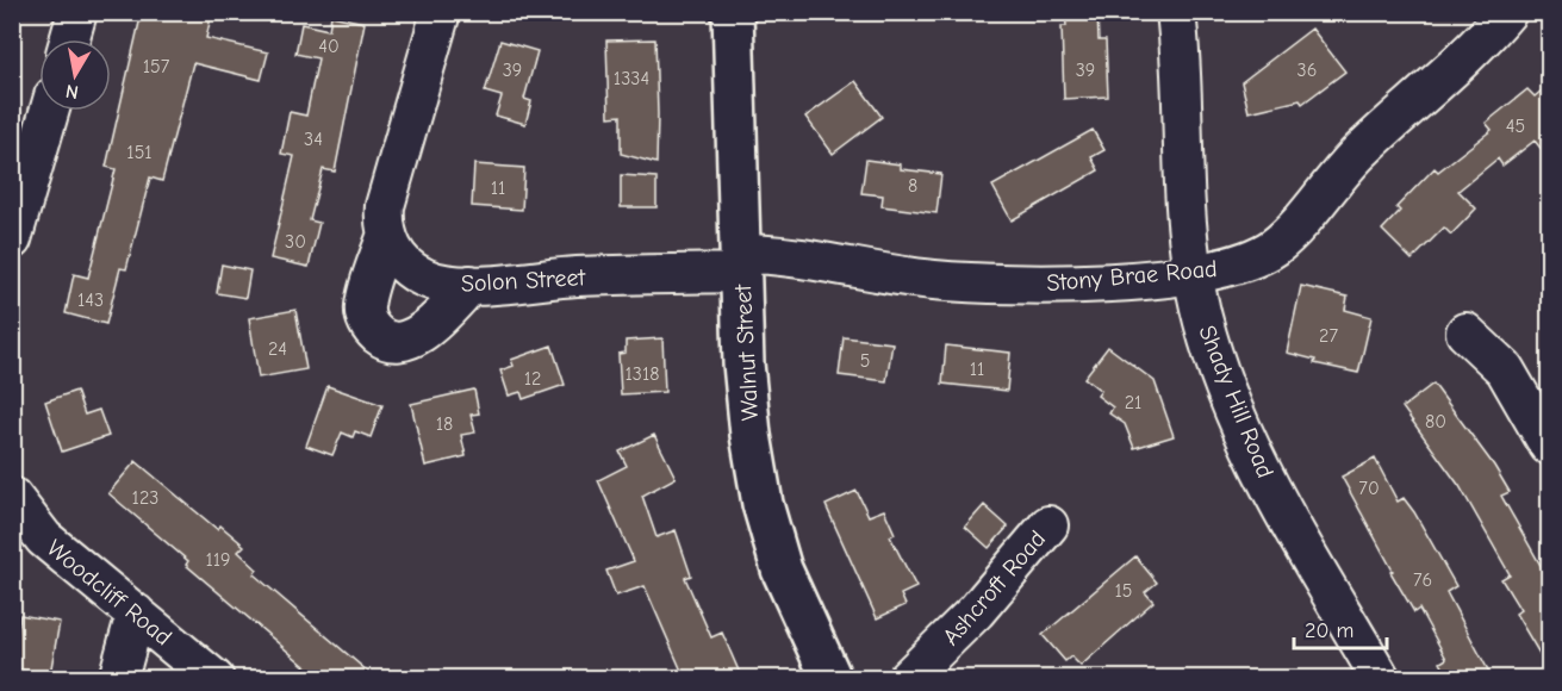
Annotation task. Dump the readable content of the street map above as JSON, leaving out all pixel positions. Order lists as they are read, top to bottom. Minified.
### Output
{"streets":{"main road":["Walnut Street"],"street":["Stony Brae Road","Solon Street","Shady Hill Road","Ashcroft Road","Woodcliff Road"]},"crossings":[["Stony Brae Road","Solon Street"],["Stony Brae Road","Walnut Street"],["Stony Brae Road","Shady Hill Road"],["Solon Street","Walnut Street"]],"house_numbers":["40","157","39","39","36","1334","45","34","151","8","11","30","143","27","24","5","11","1318","12","21","80","18","70","123","119","76","15"],"scale_bar":"20 m","north":"bottom"}
